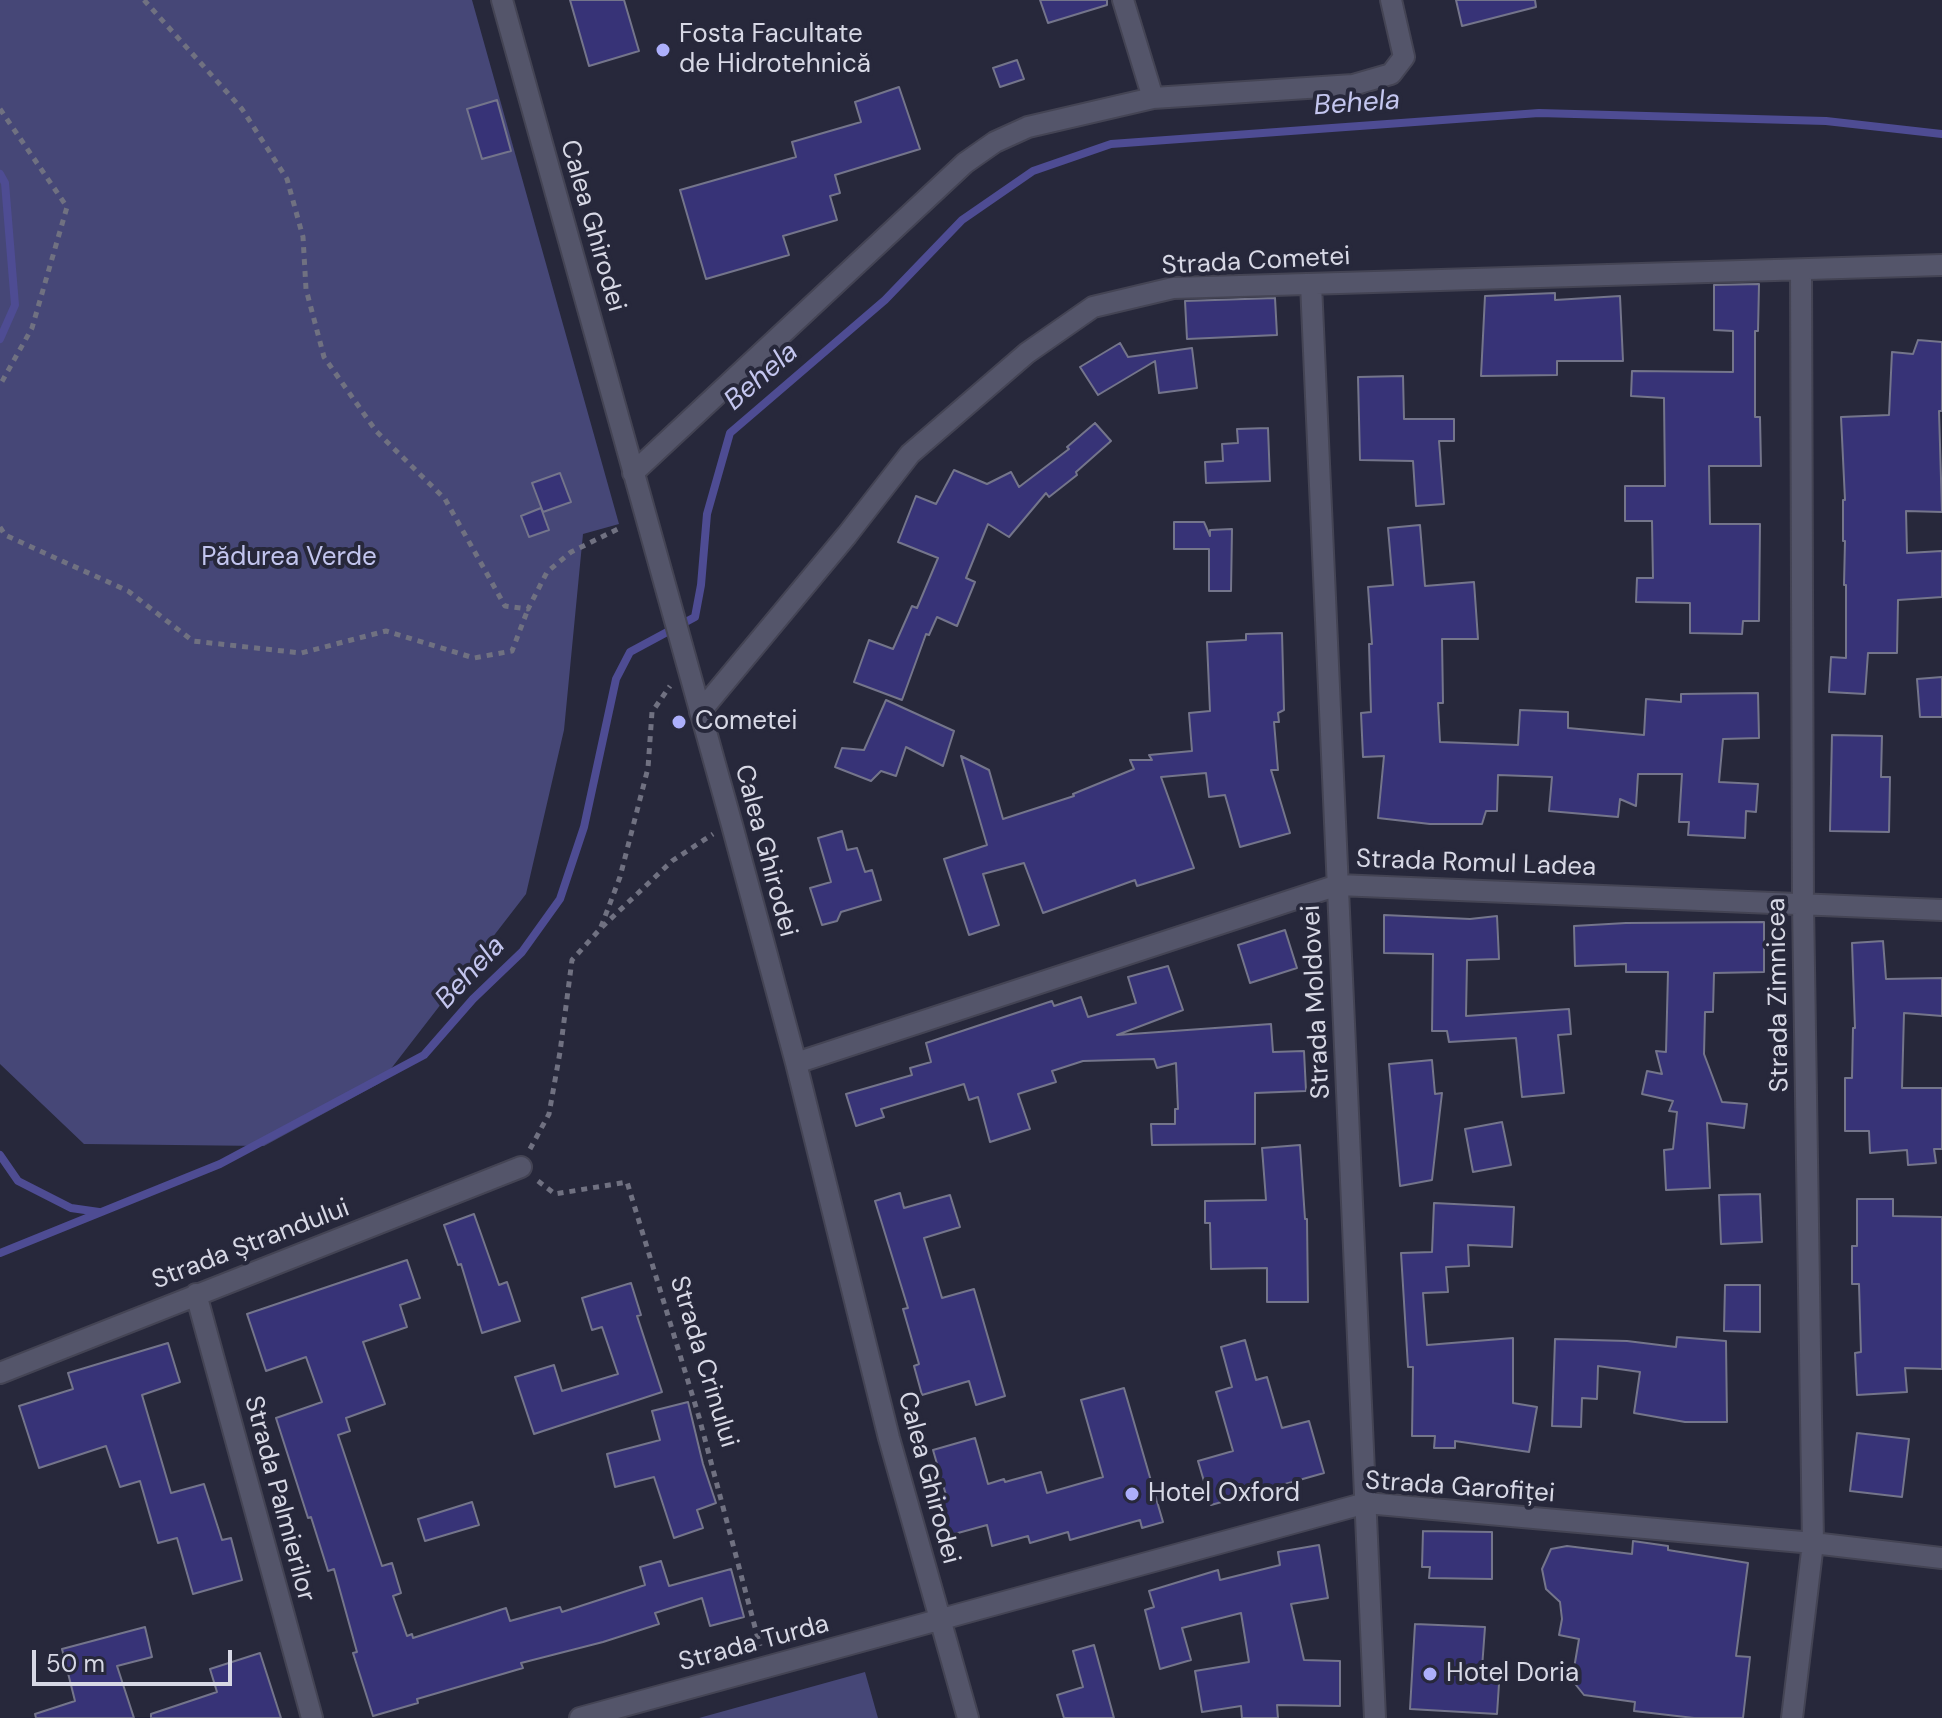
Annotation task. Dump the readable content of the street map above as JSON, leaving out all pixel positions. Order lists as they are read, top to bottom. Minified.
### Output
{"streets":{"street":["Calea Ghirodei","Strada Cometei","Strada Romul Ladea","Strada Zimnicea","Strada Moldovei","Strada Ștrandului","Strada Garofiței","Strada Palmierilor","Strada Turda"],"path":["Strada Crinului"]},"crossings":[["Calea Ghirodei","Strada Cometei"],["Calea Ghirodei","Strada Romul Ladea"],["Calea Ghirodei","Strada Garofiței"],["Calea Ghirodei","Strada Turda"],["Strada Cometei","Strada Zimnicea"],["Strada Cometei","Strada Moldovei"],["Strada Romul Ladea","Strada Zimnicea"],["Strada Romul Ladea","Strada Moldovei"],["Strada Zimnicea","Strada Garofiței"],["Strada Moldovei","Strada Garofiței"],["Strada Ștrandului","Strada Crinului"],["Strada Ștrandului","Strada Palmierilor"],["Strada Crinului","Strada Turda"],["Strada Garofiței","Strada Turda"]],"water":["Behela"],"parks":["Pădurea Verde"],"places":["Fosta Facultate de Hidrotehnică","Cometei","Hotel Oxford","Hotel Doria"],"scale_bar":"50 m"}
